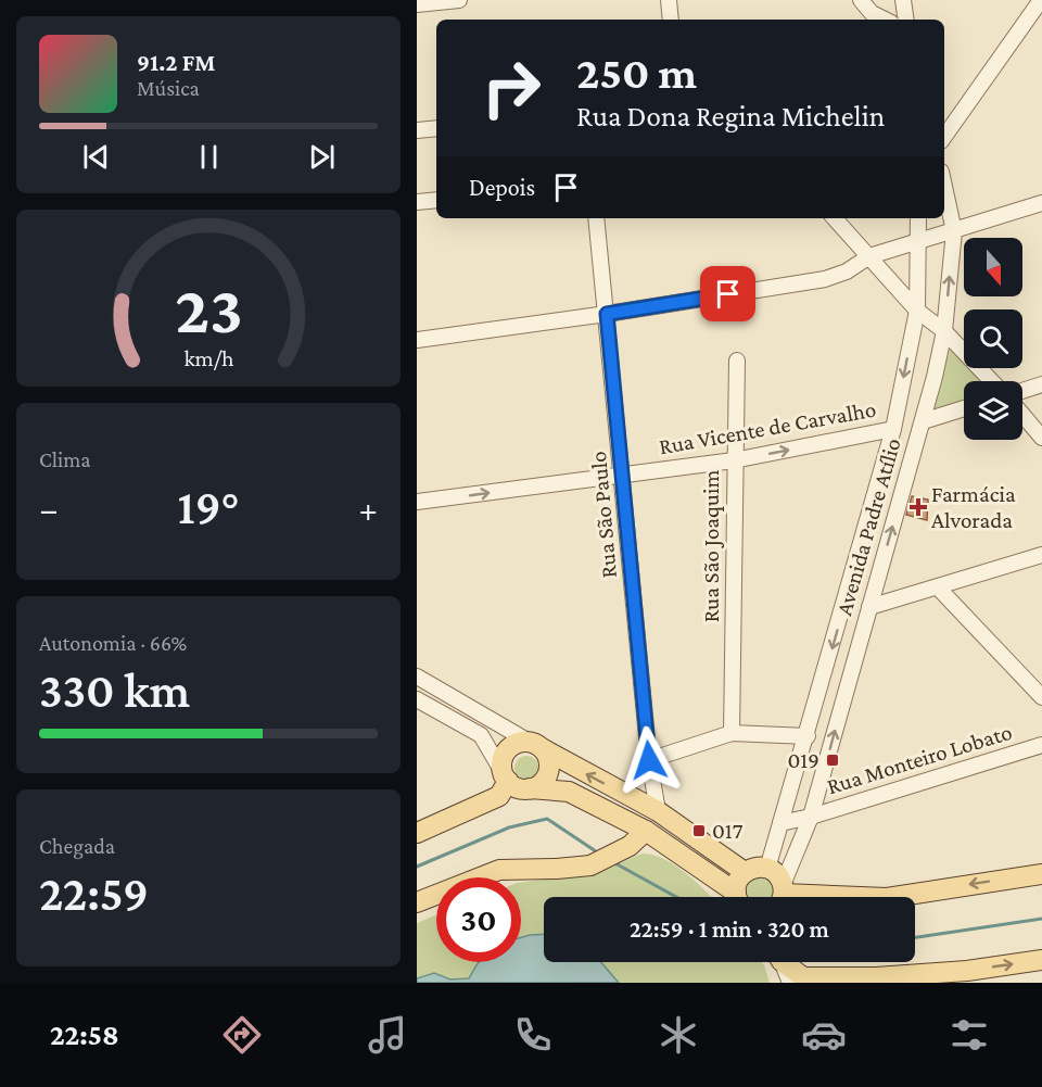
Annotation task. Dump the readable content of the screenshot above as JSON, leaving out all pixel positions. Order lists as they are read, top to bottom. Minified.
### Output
{"streets":{"street":["Rua Vicente de Carvalho","Rua São Paulo","Avenida Padre Atílio","Rua São Joaquim","Rua Monteiro Lobato"]},"crossings":[["Rua Vicente de Carvalho","Rua São Paulo"],["Rua Vicente de Carvalho","Avenida Padre Atílio"],["Rua Vicente de Carvalho","Rua São Joaquim"],["Avenida Padre Atílio","Rua Monteiro Lobato"]],"one_way":["Rua Vicente de Carvalho"],"places":{"health":["Farmácia Alvorada"],"transit":["019","017"]},"north":"bottom","page":{"turn":["250 m","Rua Dona Regina Michelin"],"song":["91.2 FM","Música"],"then":"Depois","tile":["Clima",["Autonomia · 66%","330 km"],["Chegada","22:59"]],"heat":["−","19°","+"],"limit":"30","trip":"22:59 · 1 min · 320 m","tabs":"22:58","gauge":["23","km/h"]}}
